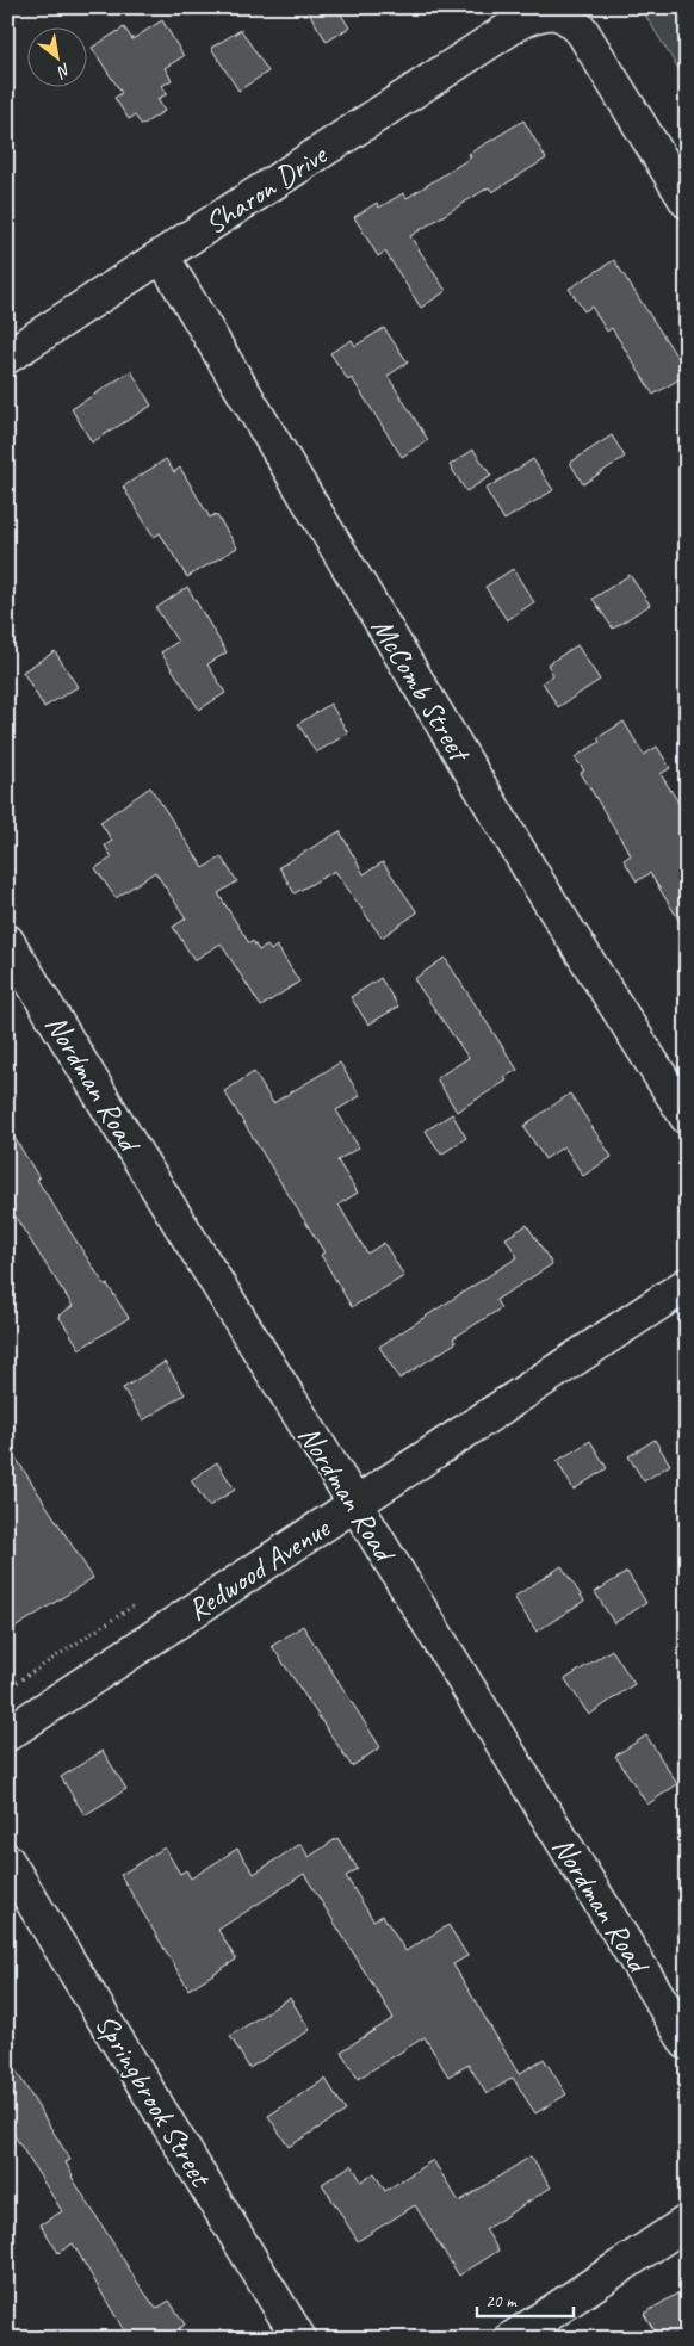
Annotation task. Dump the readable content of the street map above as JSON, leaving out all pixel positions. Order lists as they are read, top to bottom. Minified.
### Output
{"streets":{"street":["Sharon Drive","McComb Street","Nordman Road","Redwood Avenue","Springbrook Street"]},"crossings":[["Sharon Drive","McComb Street"],["Nordman Road","Redwood Avenue"]],"scale_bar":"20 m","north":"bottom right"}
